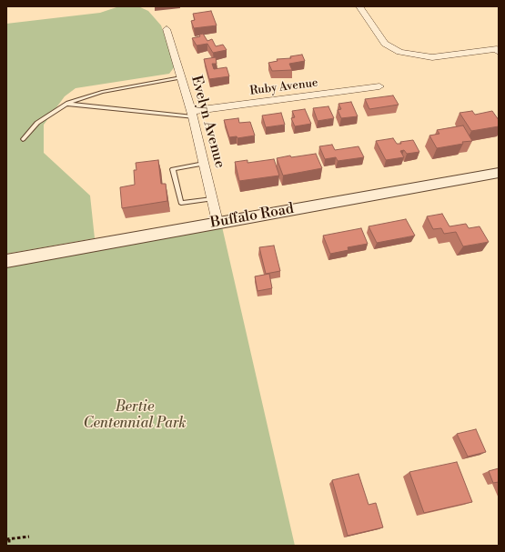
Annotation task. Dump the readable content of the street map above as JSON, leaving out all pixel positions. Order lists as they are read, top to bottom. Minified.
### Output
{"streets":{"street":["Ruby Avenue","Evelyn Avenue","Buffalo Road"]},"crossings":[["Ruby Avenue","Evelyn Avenue"],["Evelyn Avenue","Buffalo Road"]],"parks":["Bertie Centennial Park"]}
